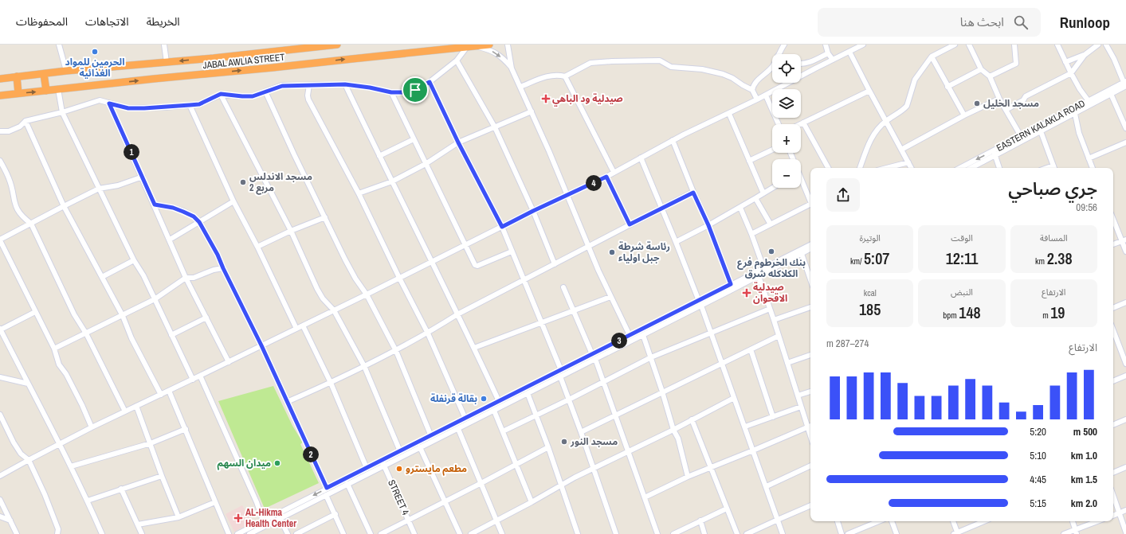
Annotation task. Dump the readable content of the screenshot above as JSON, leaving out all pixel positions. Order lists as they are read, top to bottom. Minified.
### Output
{"streets":{"highway":["JABAL AWLIA STREET"],"street":["EASTERN KALAKLA ROAD","STREET 4"]},"places":{"other":["الحرمين للمواد الغذائية","مسجد الخليل","مسجد الاندلس مربع 2","بنك الخرطوم فرع الكلاكله شرق","رئاسة شرطة جبل اولياء","بقالة قرنفلة","مسجد النور","ميدان السهم","مطعم مايسترو"],"health":["صيدلية ود الباهي","صيدلية الاقحوان","AL-Hikma Health Center"]},"page":{"header":"Runloop","search":"ابحث هنا","nav":["الخريطة","الاتجاهات","المحفوظات"],"map_buttons":["+","−"],"pins":["1","4","3","2"],"heading":["جري صباحي","09:56"],"stats":[["المسافة","2.38 km"],["الوقت","12:11"],["الوتيرة","5:07 /km"],["الارتفاع","19 m"],["النبض","148 bpm"],["kcal","185"]],"chart":["الارتفاع","274–287 m"],"list":[{"name":"500 m","note":"5:20"},{"name":"1.0 km","note":"5:10"},{"name":"1.5 km","note":"4:45"},{"name":"2.0 km","note":"5:15"}]}}
